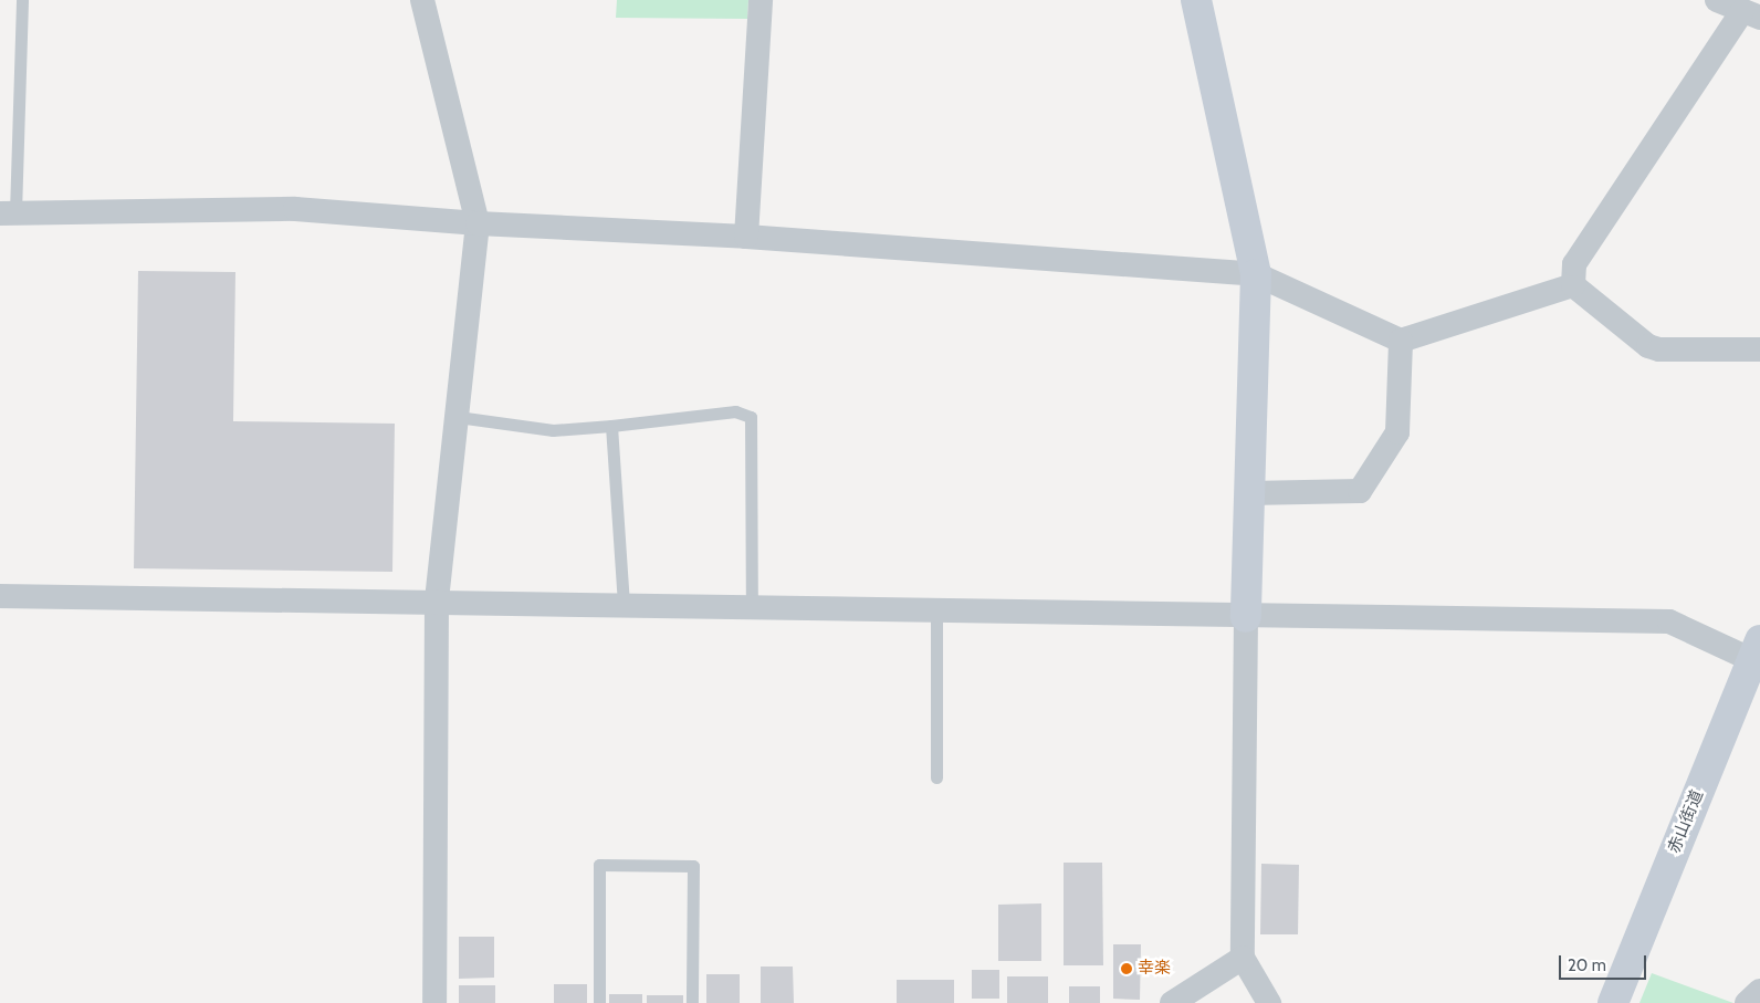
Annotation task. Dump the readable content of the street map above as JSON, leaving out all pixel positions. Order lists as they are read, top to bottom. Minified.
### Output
{"streets":{"street":["赤山街道"]},"places":["幸楽"],"scale_bar":"20 m"}
